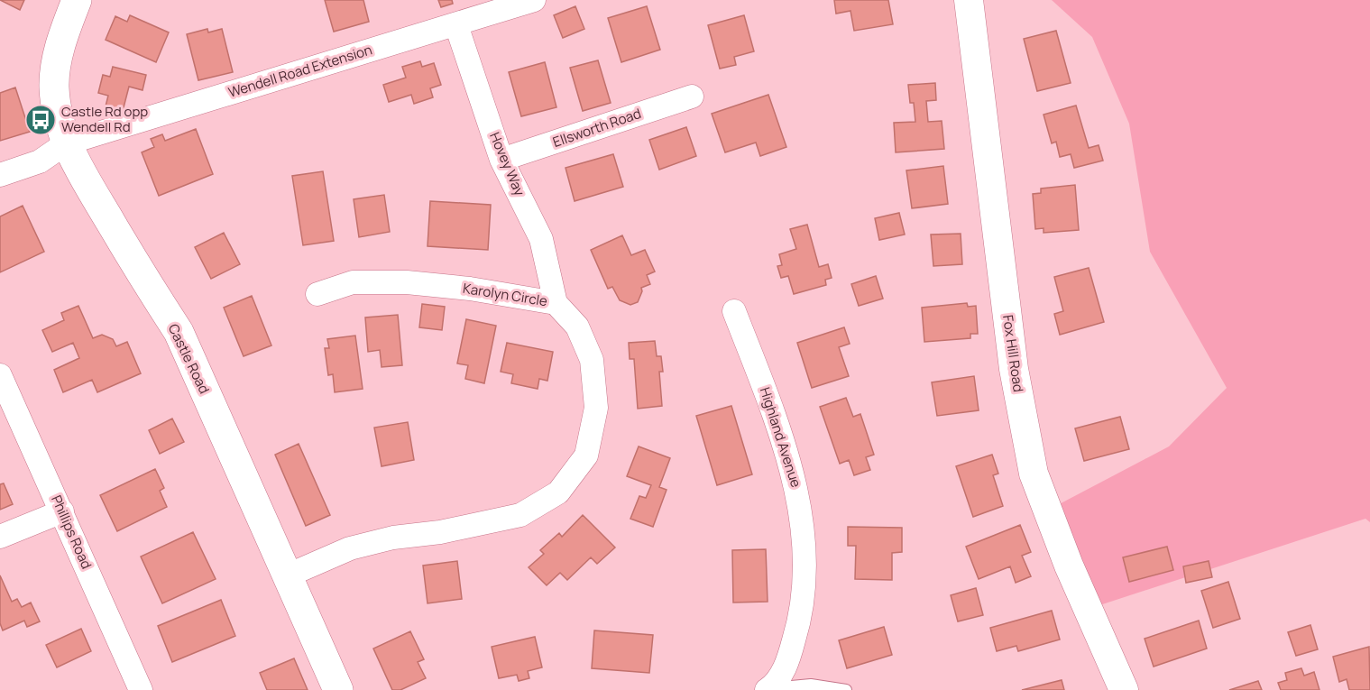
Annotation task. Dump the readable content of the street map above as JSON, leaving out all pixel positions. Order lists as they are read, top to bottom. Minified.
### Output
{"streets":{"main road":["Castle Road"],"street":["Wendell Road Extension","Ellsworth Road","Hovey Way","Karolyn Circle","Fox Hill Road","Highland Avenue","Phillips Road"]},"crossings":[["Wendell Road Extension","Hovey Way"],["Wendell Road Extension","Castle Road"],["Ellsworth Road","Hovey Way"],["Hovey Way","Karolyn Circle"],["Karolyn Circle","Castle Road"]],"places":{"bus stop":["Castle Rd opp Wendell Rd"]}}
